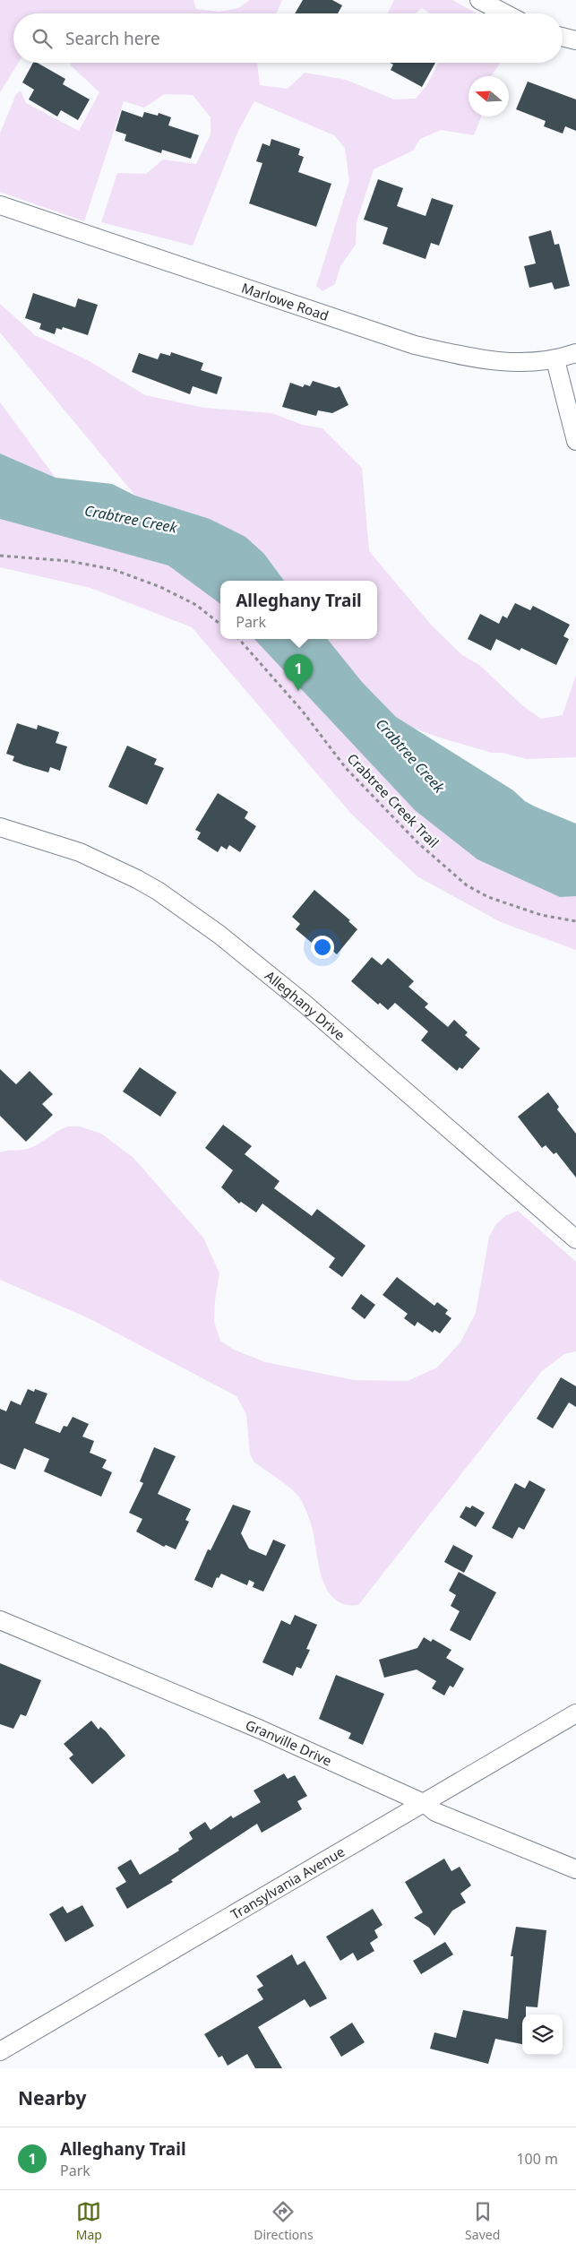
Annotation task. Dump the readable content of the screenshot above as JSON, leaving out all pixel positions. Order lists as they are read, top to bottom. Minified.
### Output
{"streets":{"street":["Marlowe Road","Alleghany Drive","Granville Drive","Transylvania Avenue"],"path":["Crabtree Creek Trail"]},"crossings":[["Granville Drive","Transylvania Avenue"]],"water":["Crabtree Creek"],"north":"left","page":{"search":"Search here","popup":["Alleghany Trail","Park"],"pins":"1","heading":"Nearby","list":[{"mark":"1","name":"Alleghany Trail","note":"Park","value":"100 m"}],"nav":["Map","Directions","Saved"]}}
